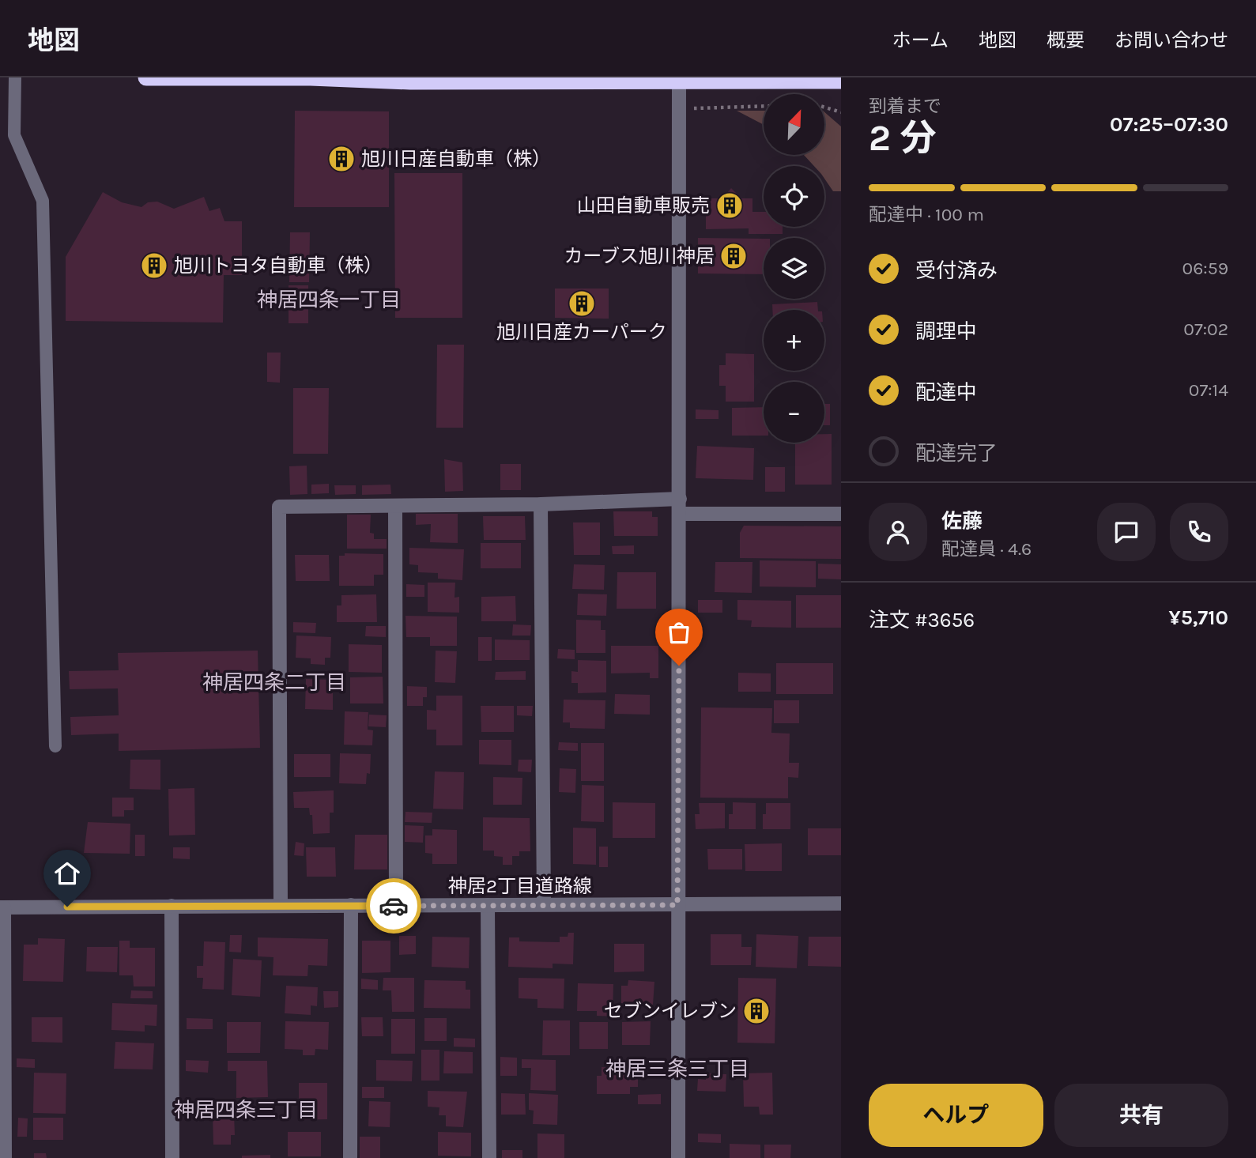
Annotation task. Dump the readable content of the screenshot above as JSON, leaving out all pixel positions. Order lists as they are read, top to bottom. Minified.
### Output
{"streets":{"street":["神居2丁目道路線"]},"districts":["神居四条一丁目","神居四条二丁目","神居三条三丁目","神居四条三丁目"],"places":{"building":["旭川日産自動車（株）","山田自動車販売","カーブス旭川神居","旭川トヨタ自動車（株）","旭川日産カーパーク","セブンイレブン"]},"north":"top right","page":{"header":"地図","nav":["ホーム","地図","概要","お問い合わせ"],"heading":["2 分","到着まで","07:25–07:30"],"panel":["佐藤","配達員 · 4.6","注文 #3656","¥5,710"],"map_buttons":["+","−"],"bar":"配達中 · 100 m","list":[["受付済み","06:59"],["調理中","07:02"],["配達中","07:14"],"配達完了"],"buttons":["ヘルプ","共有"]}}
